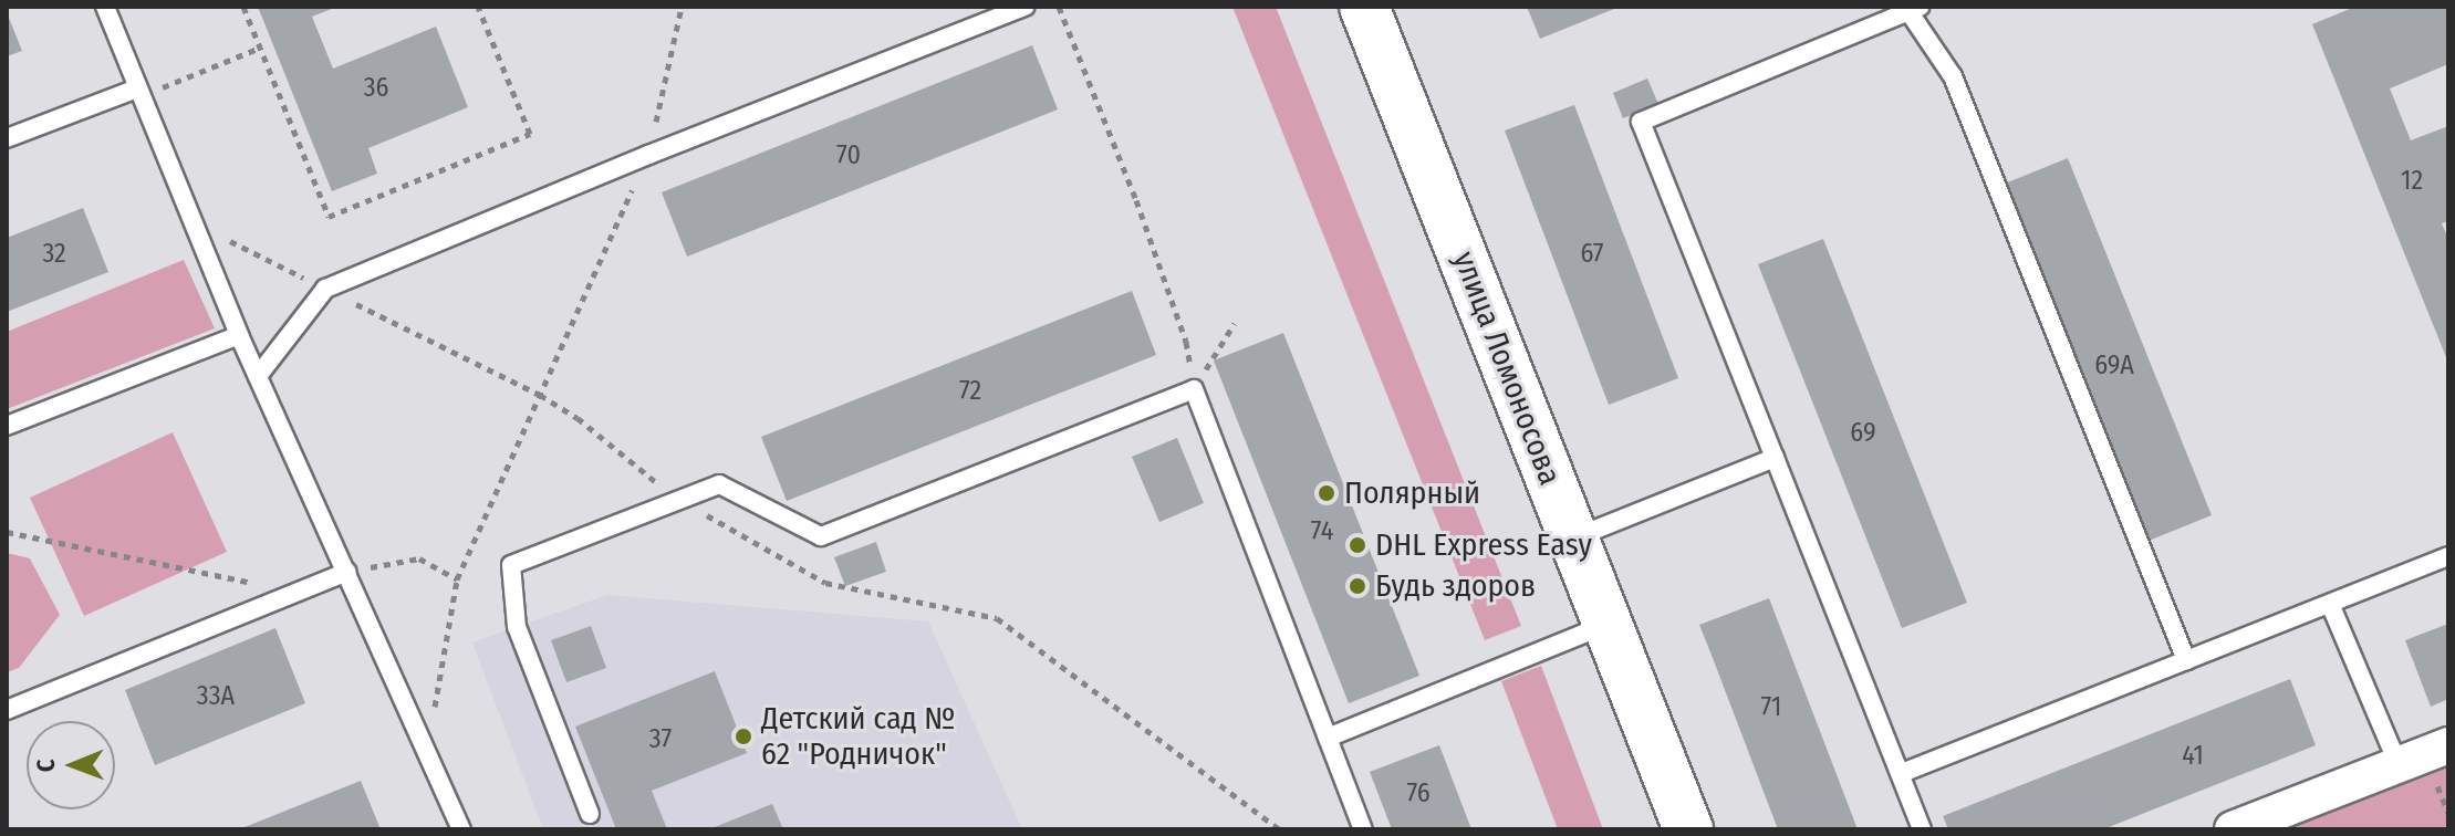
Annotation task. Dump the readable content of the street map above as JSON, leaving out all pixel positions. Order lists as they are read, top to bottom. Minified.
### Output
{"streets":{"main road":["улица Ломоносова"]},"places":["Полярный","DHL Express Easy","Будь здоров","Детский сад № 62 \"Родничок\""],"house_numbers":["36","70","12","32","67","69А","72","69","74","33А","71","37","41","76"],"north":"left"}
